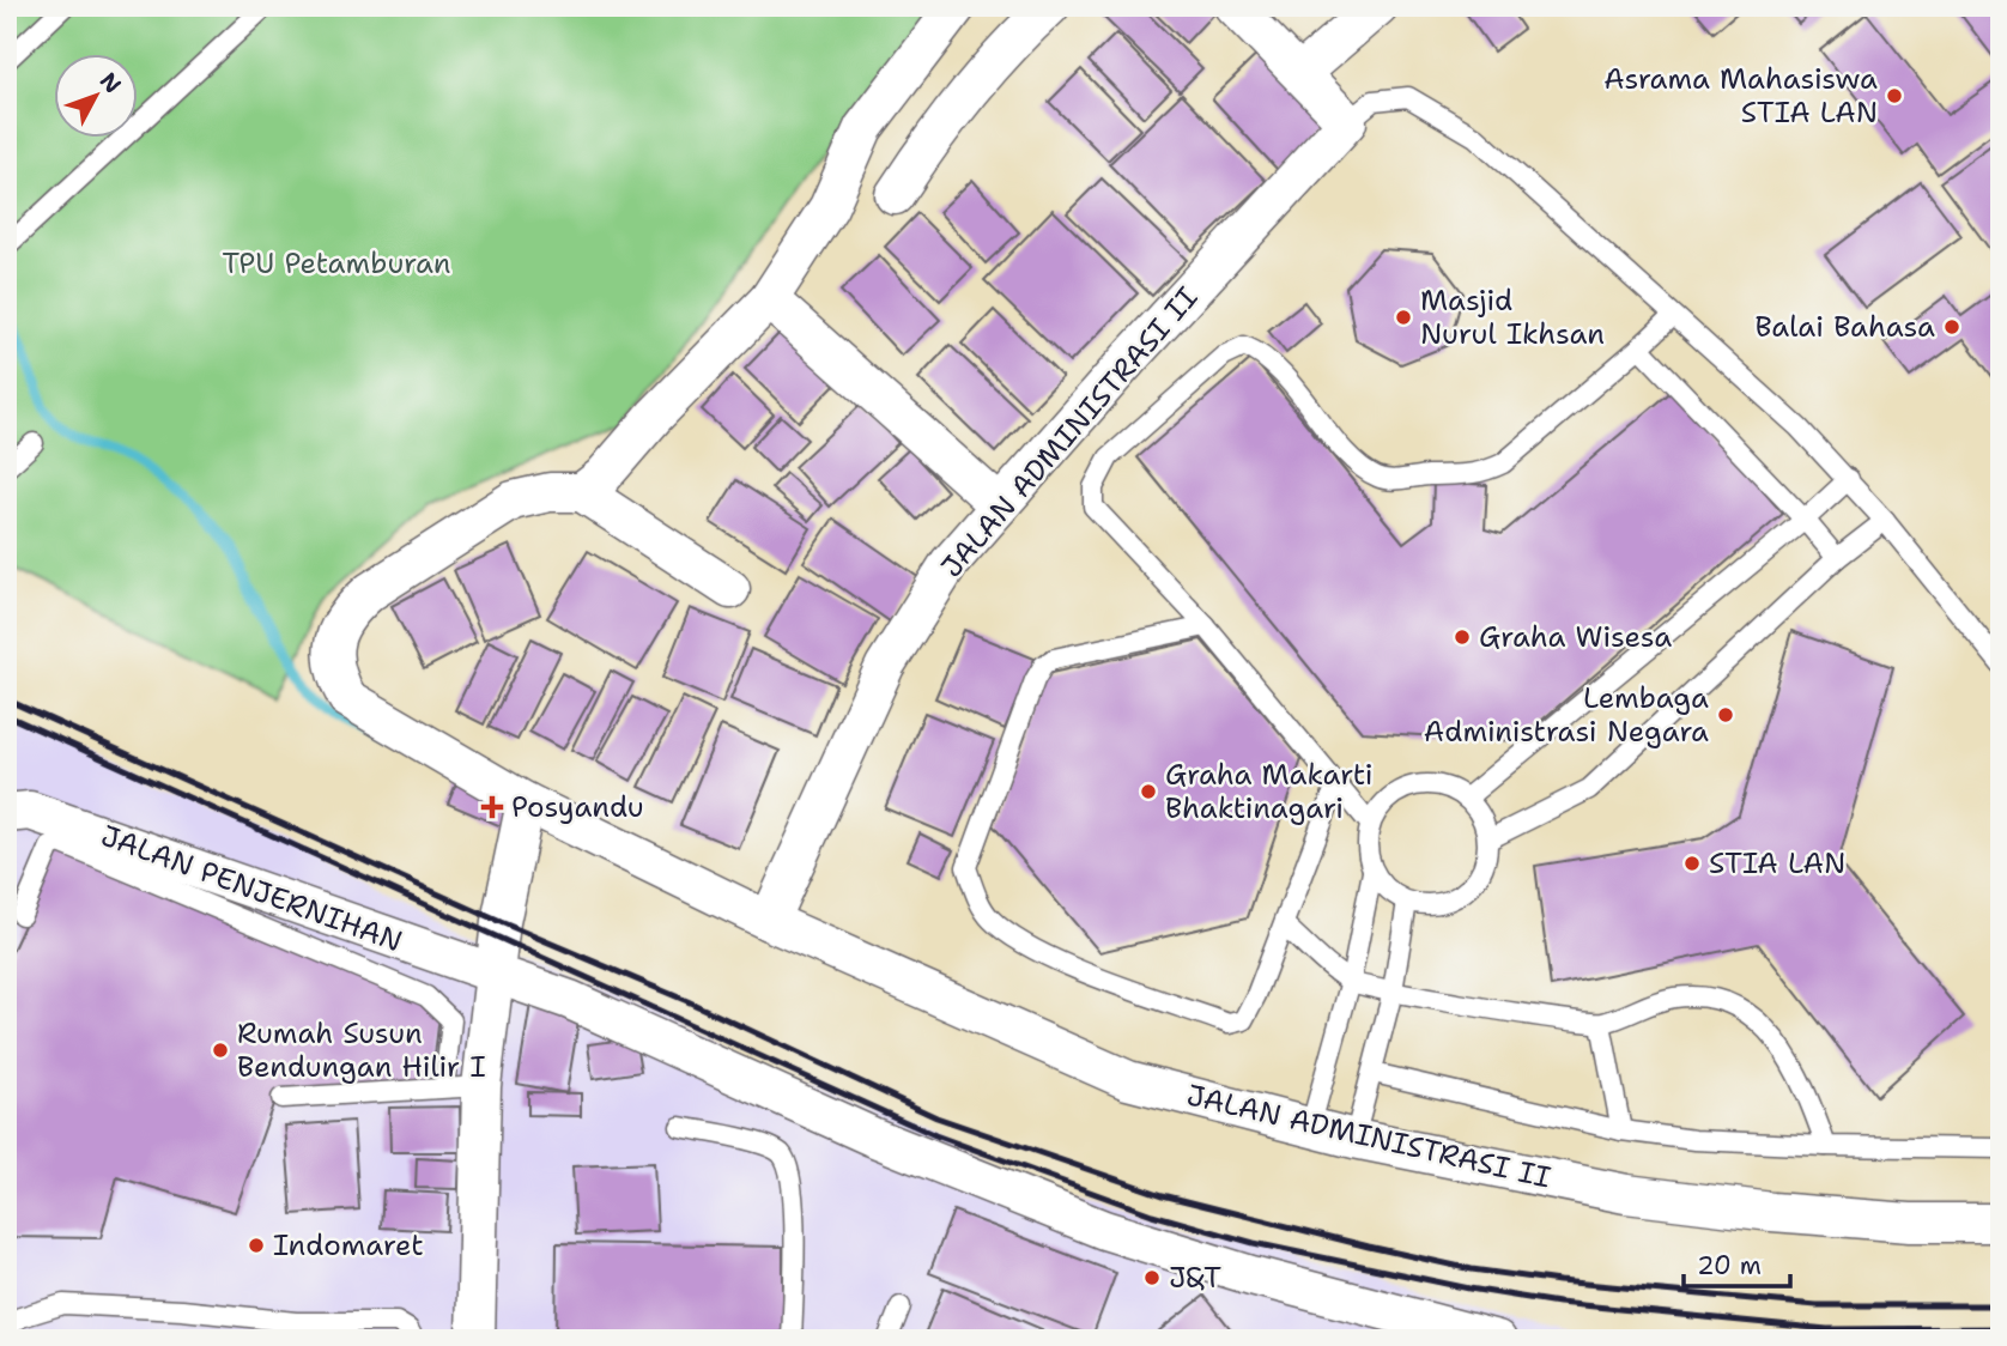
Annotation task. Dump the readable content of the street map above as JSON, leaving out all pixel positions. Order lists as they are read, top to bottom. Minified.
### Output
{"streets":{"street":["JALAN ADMINISTRASI II","JALAN PENJERNIHAN"]},"parks":["TPU Petamburan"],"places":{"other":["Asrama Mahasiswa STIA LAN","Masjid Nurul Ikhsan","Balai Bahasa","Graha Wisesa","Lembaga Administrasi Negara","Graha Makarti Bhaktinagari","STIA LAN","Rumah Susun Bendungan Hilir I","Indomaret","J&T"],"health":["Posyandu"]},"scale_bar":"20 m","north":"top right"}
